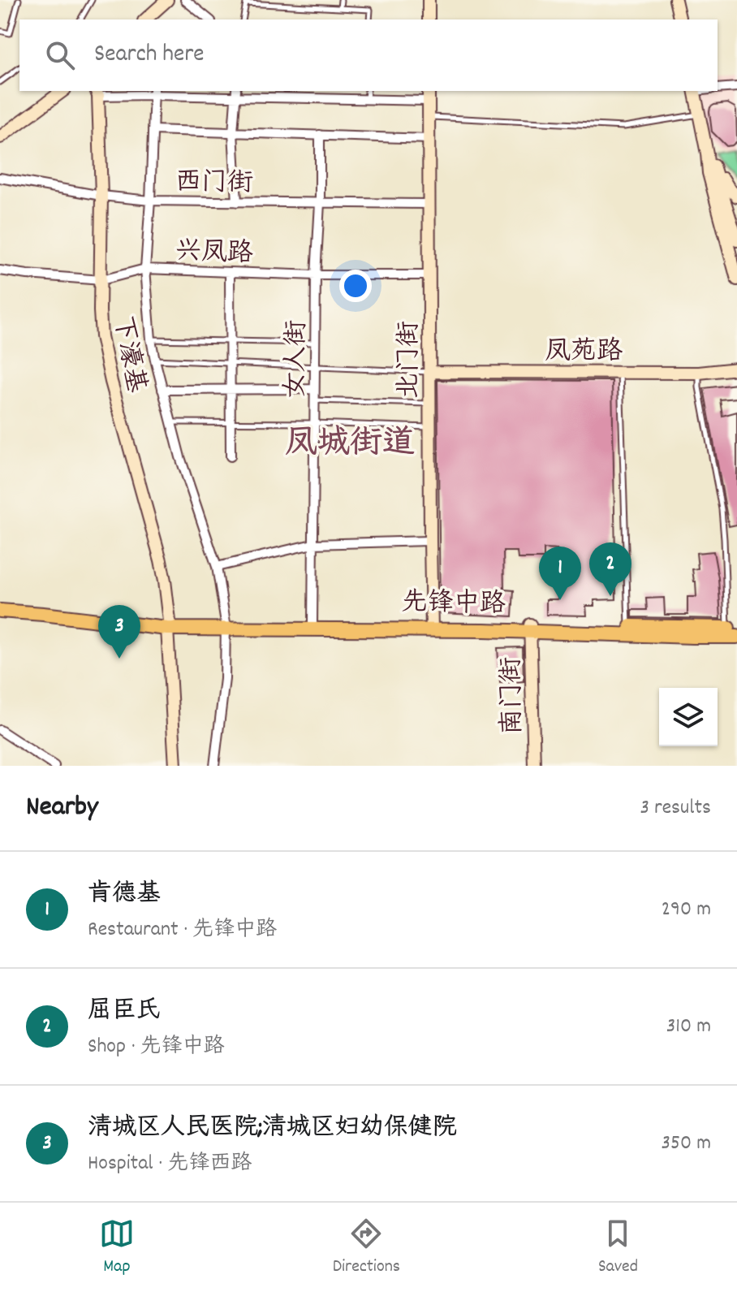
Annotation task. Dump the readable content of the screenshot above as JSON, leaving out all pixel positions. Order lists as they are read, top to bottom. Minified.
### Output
{"streets":{"main road":["先锋中路"],"street":["西门街","兴凤路","凤苑路","下濠基","女人街","北门街","南门街"]},"crossings":[["西门街","下濠基"],["西门街","女人街"],["西门街","北门街"],["兴凤路","下濠基"],["兴凤路","女人街"],["兴凤路","北门街"],["凤苑路","北门街"],["下濠基","先锋中路"],["女人街","先锋中路"],["北门街","先锋中路"],["先锋中路","南门街"]],"districts":["凤城街道"],"page":{"search":"Search here","pins":["2","1","3"],"heading":["Nearby","3 results"],"list":[{"mark":"1","name":"肯德基","note":"Restaurant · 先锋中路","value":"290 m"},{"mark":"2","name":"屈臣氏","note":"Shop · 先锋中路","value":"310 m"},{"mark":"3","name":"清城区人民医院;清城区妇幼保健院","note":"Hospital · 先锋西路","value":"350 m"}],"nav":["Map","Directions","Saved"]}}
